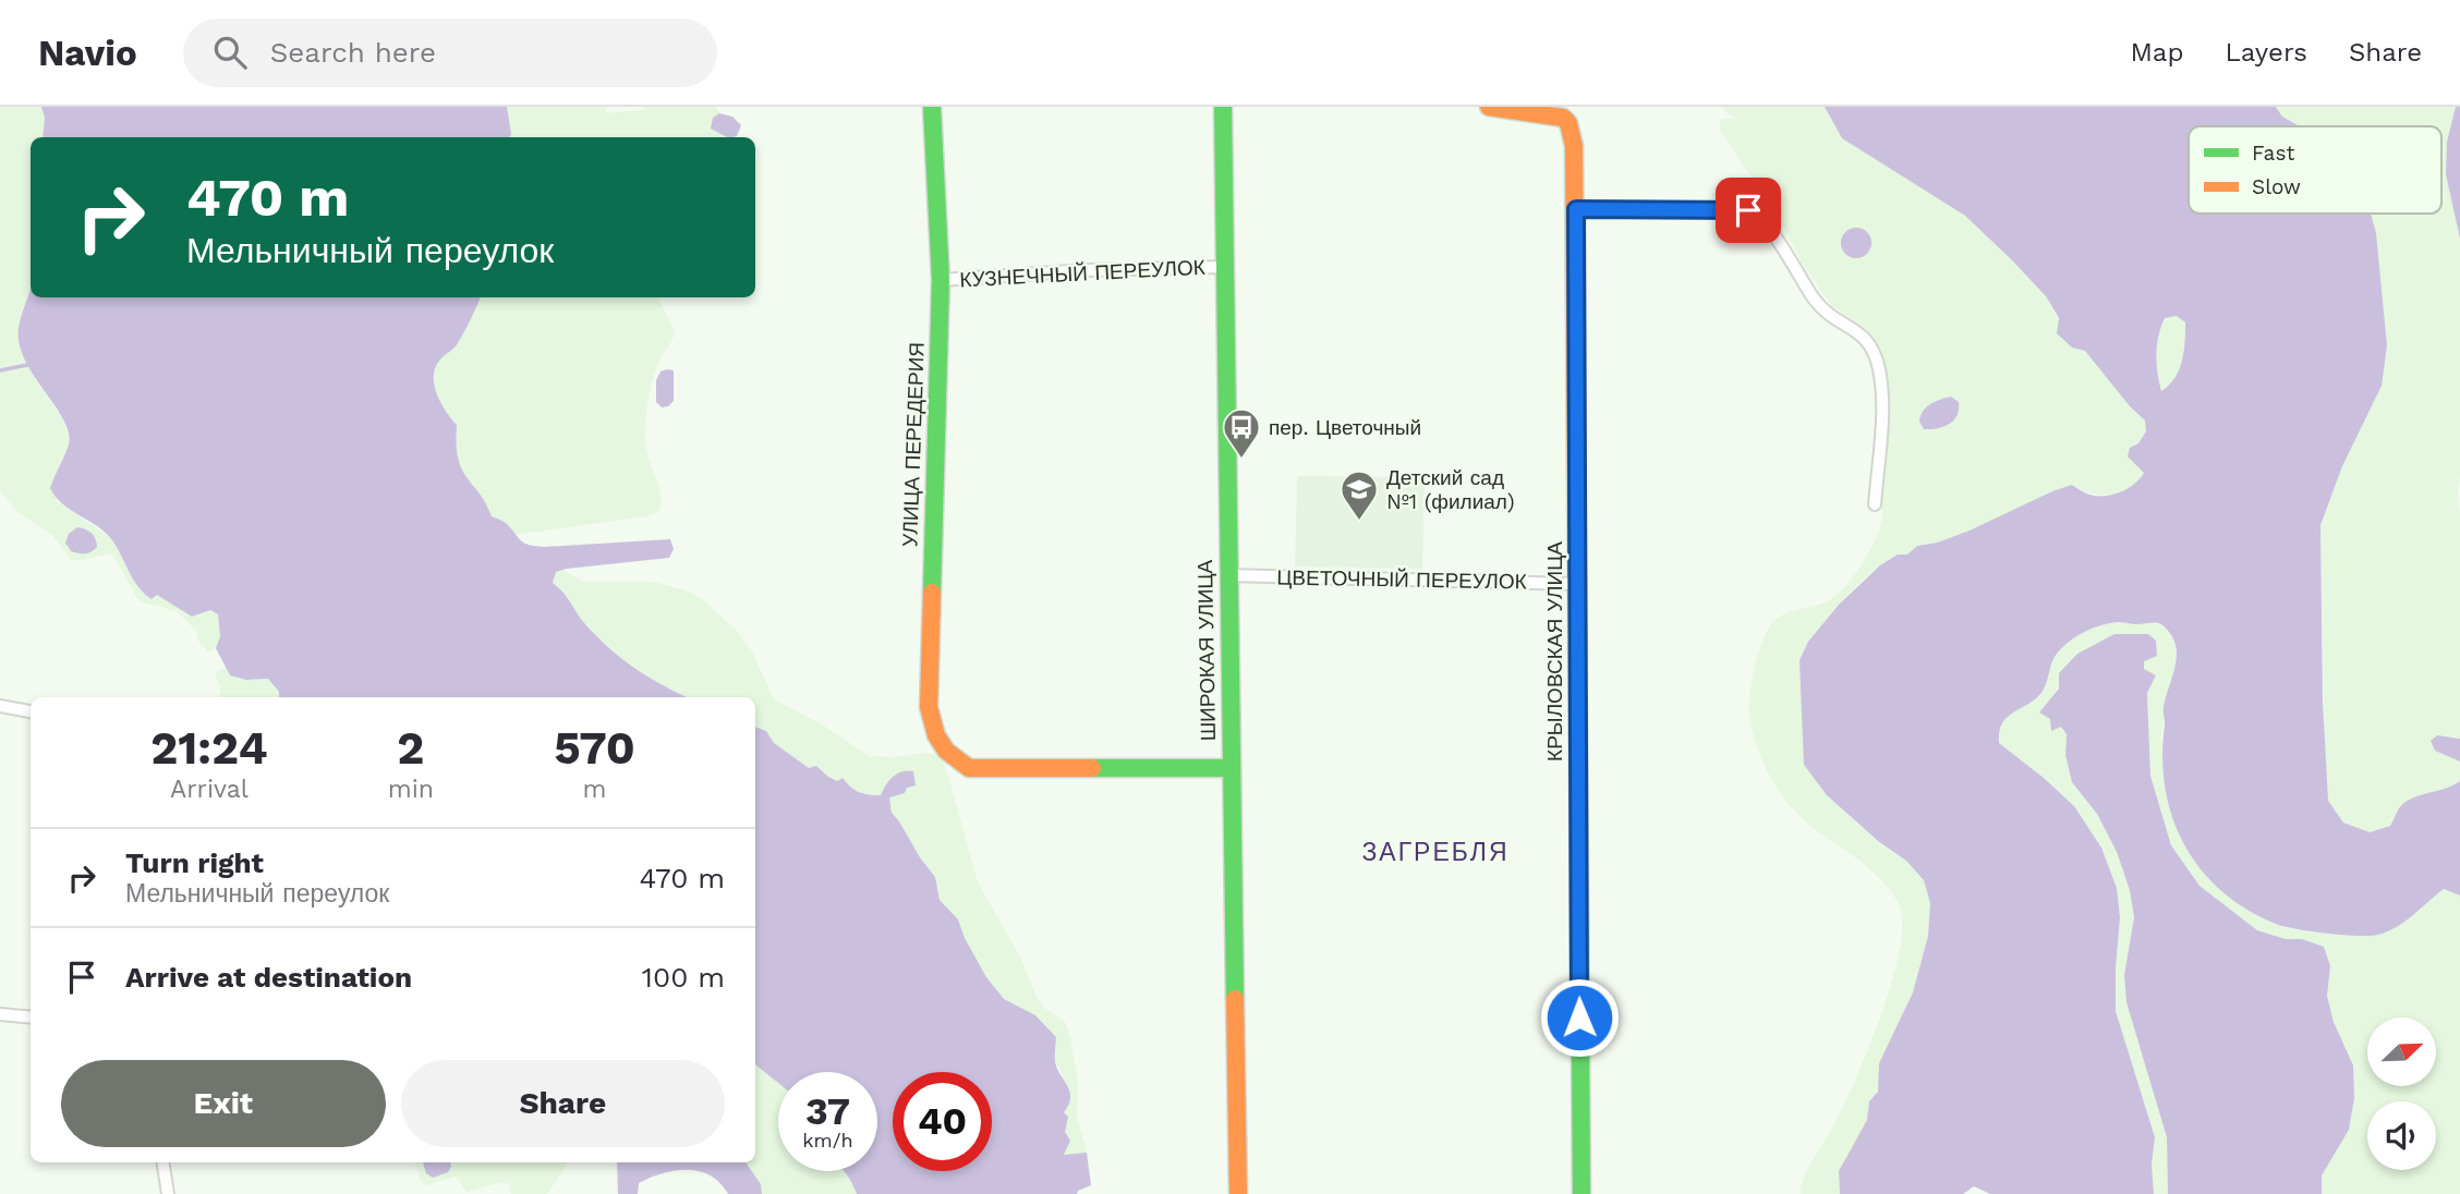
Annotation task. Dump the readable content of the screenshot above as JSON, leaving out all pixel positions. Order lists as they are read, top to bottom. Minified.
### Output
{"streets":{"street":["КУЗНЕЧНЫЙ ПЕРЕУЛОК","УЛИЦА ПЕРЕДЕРИЯ","ЦВЕТОЧНЫЙ ПЕРЕУЛОК","ШИРОКАЯ УЛИЦА","КРЫЛОВСКАЯ УЛИЦА"]},"crossings":[["КУЗНЕЧНЫЙ ПЕРЕУЛОК","УЛИЦА ПЕРЕДЕРИЯ"],["КУЗНЕЧНЫЙ ПЕРЕУЛОК","ШИРОКАЯ УЛИЦА"],["УЛИЦА ПЕРЕДЕРИЯ","ШИРОКАЯ УЛИЦА"],["ЦВЕТОЧНЫЙ ПЕРЕУЛОК","ШИРОКАЯ УЛИЦА"],["ЦВЕТОЧНЫЙ ПЕРЕУЛОК","КРЫЛОВСКАЯ УЛИЦА"]],"districts":["ЗАГРЕБЛЯ"],"places":{"bus stop":["пер. Цветочный"],"school or university":["Детский сад №1 (филиал)"]},"legend":["Fast","Slow"],"north":"top right","page":{"header":"Navio","search":"Search here","nav":["Map","Layers","Share"],"turn":["470 m","Мельничный переулок"],"eta":["21:24","Arrival","2","min","570","m"],"list":[{"name":"Turn right","note":"Мельничный переулок","value":"470 m"},{"name":"Arrive at destination","value":"100 m"}],"buttons":["Exit","Share"],"speed":"37 km/h","limit":"40"}}
